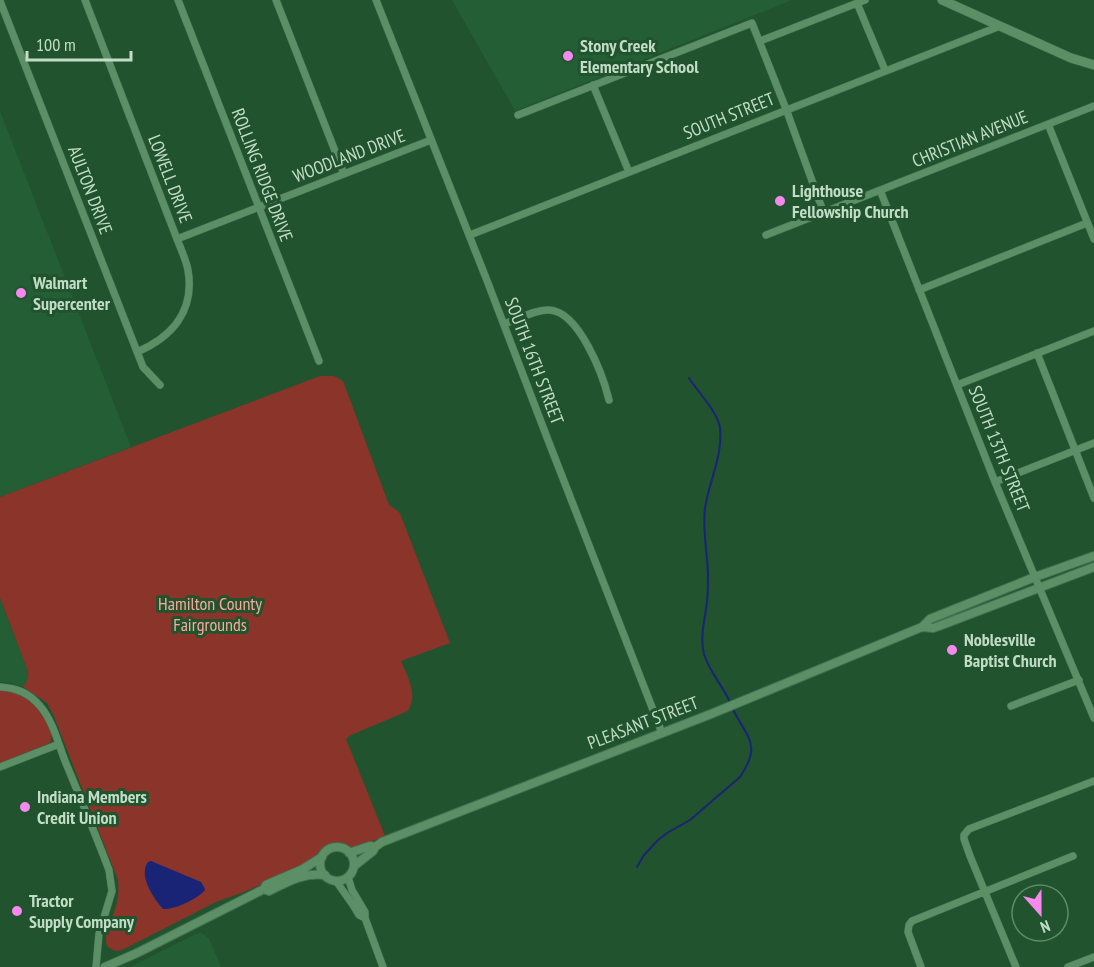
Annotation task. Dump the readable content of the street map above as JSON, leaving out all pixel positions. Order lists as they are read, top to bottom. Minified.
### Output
{"streets":{"street":["SOUTH STREET","CHRISTIAN AVENUE","WOODLAND DRIVE","ROLLING RIDGE DRIVE","LOWELL DRIVE","AULTON DRIVE","SOUTH 16TH STREET","SOUTH 13TH STREET","PLEASANT STREET"]},"crossings":[["SOUTH STREET","SOUTH 16TH STREET"],["CHRISTIAN AVENUE","SOUTH 13TH STREET"],["WOODLAND DRIVE","ROLLING RIDGE DRIVE"],["WOODLAND DRIVE","LOWELL DRIVE"],["WOODLAND DRIVE","SOUTH 16TH STREET"],["LOWELL DRIVE","AULTON DRIVE"],["SOUTH 16TH STREET","PLEASANT STREET"],["SOUTH 13TH STREET","PLEASANT STREET"]],"parks":["Hamilton County Fairgrounds"],"places":["Stony Creek Elementary School","Lighthouse Fellowship Church","Walmart Supercenter","Noblesville Baptist Church","Indiana Members Credit Union","Tractor Supply Company"],"scale_bar":"100 m","north":"bottom"}
